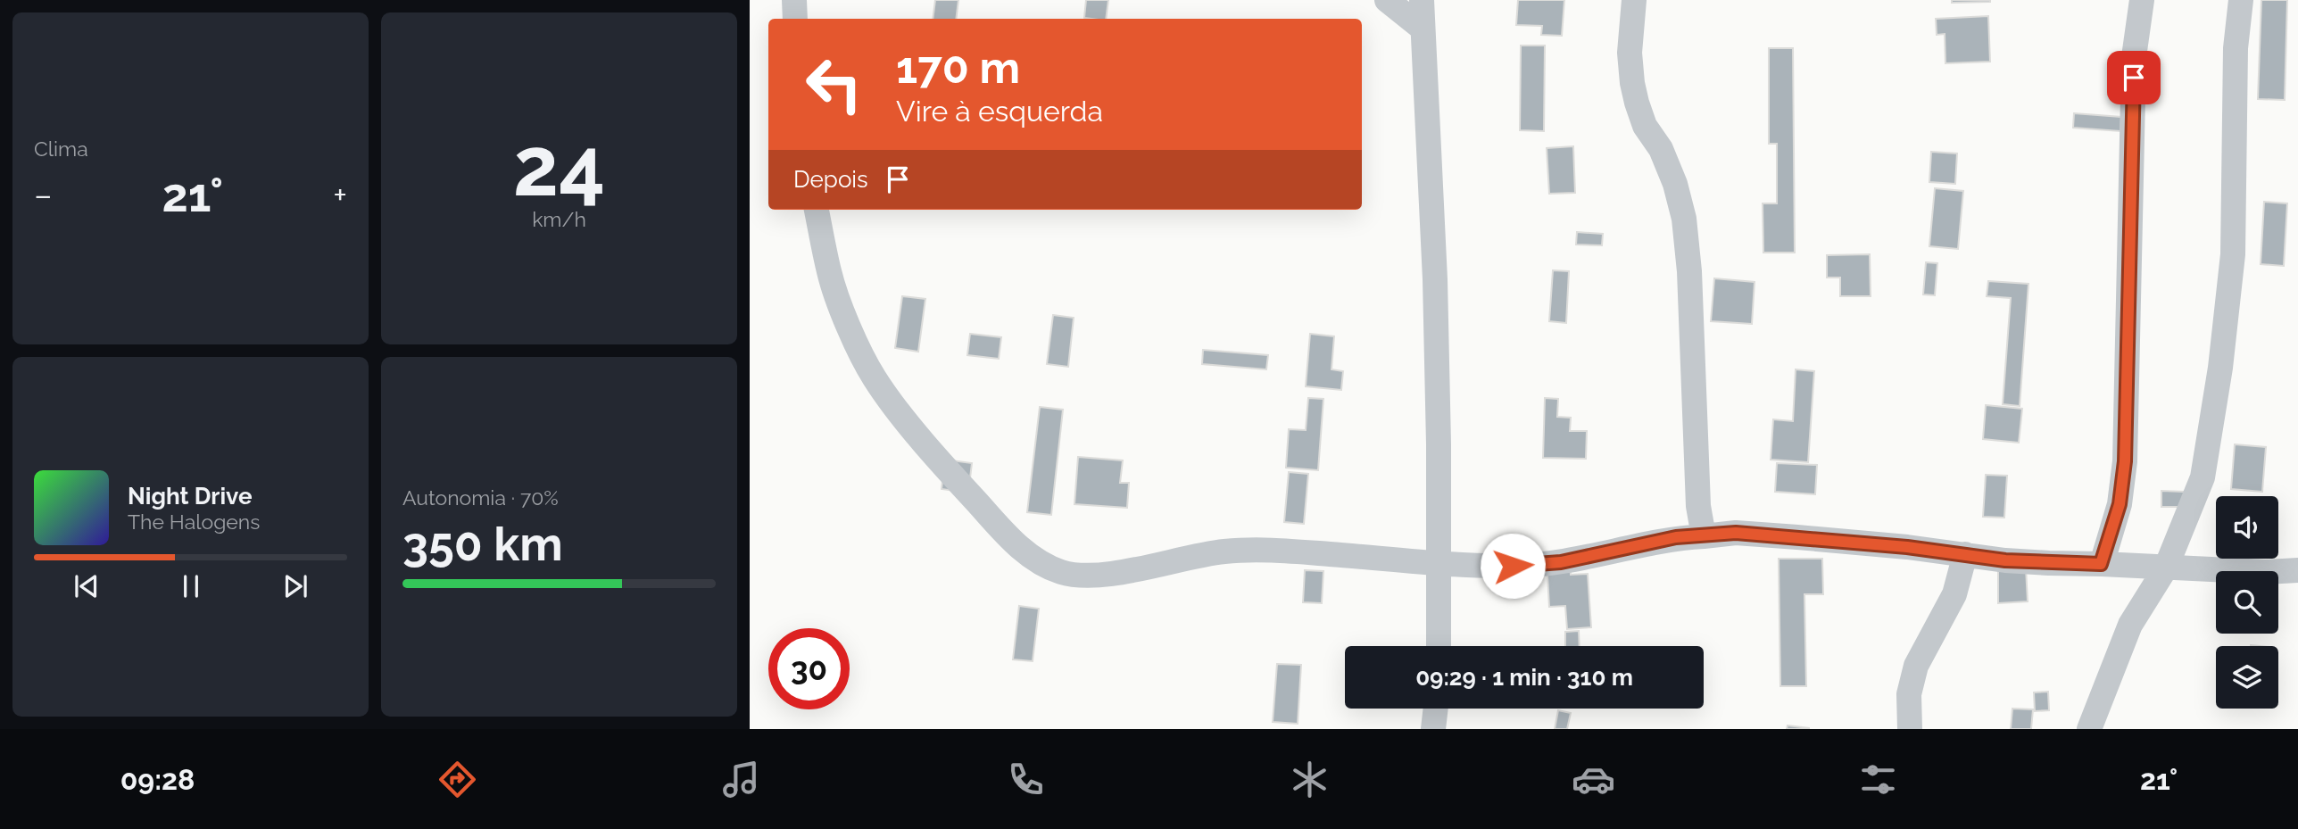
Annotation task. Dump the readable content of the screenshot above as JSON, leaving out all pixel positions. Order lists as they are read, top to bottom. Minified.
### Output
{"page":{"tile":["Clima",["24","km/h"],["Autonomia · 70%","350 km"]],"turn":["170 m","Vire à esquerda"],"then":"Depois","heat":["−","21°","+"],"song":["Night Drive","The Halogens"],"limit":"30","trip":"09:29 · 1 min · 310 m","tabs":["09:28","21°"]}}
